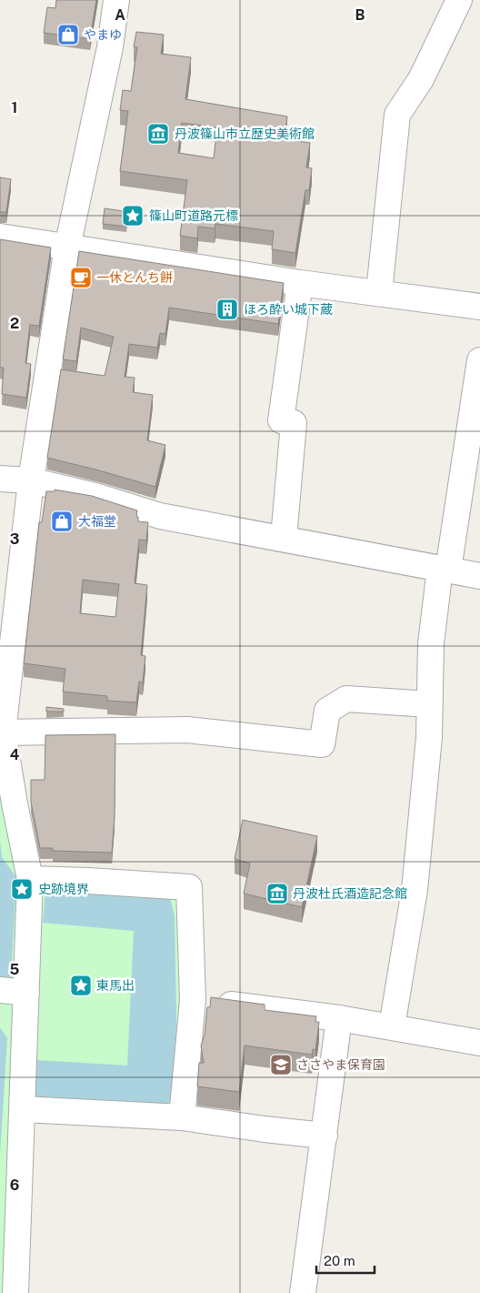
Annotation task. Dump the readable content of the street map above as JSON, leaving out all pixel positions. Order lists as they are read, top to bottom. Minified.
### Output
{"places":{"shop":["やまゆ","大福堂"],"museum":["丹波篠山市立歴史美術館","丹波杜氏酒造記念館"],"place":["篠山町道路元標","史跡境界","東馬出"],"cafe":["一休とんち餅"],"building":["ほろ酔い城下蔵"],"school or university":["ささやま保育園"]},"scale_bar":"20 m","grid":{"columns":["A","B"],"rows":["1","2","3","4","5","6"]}}
